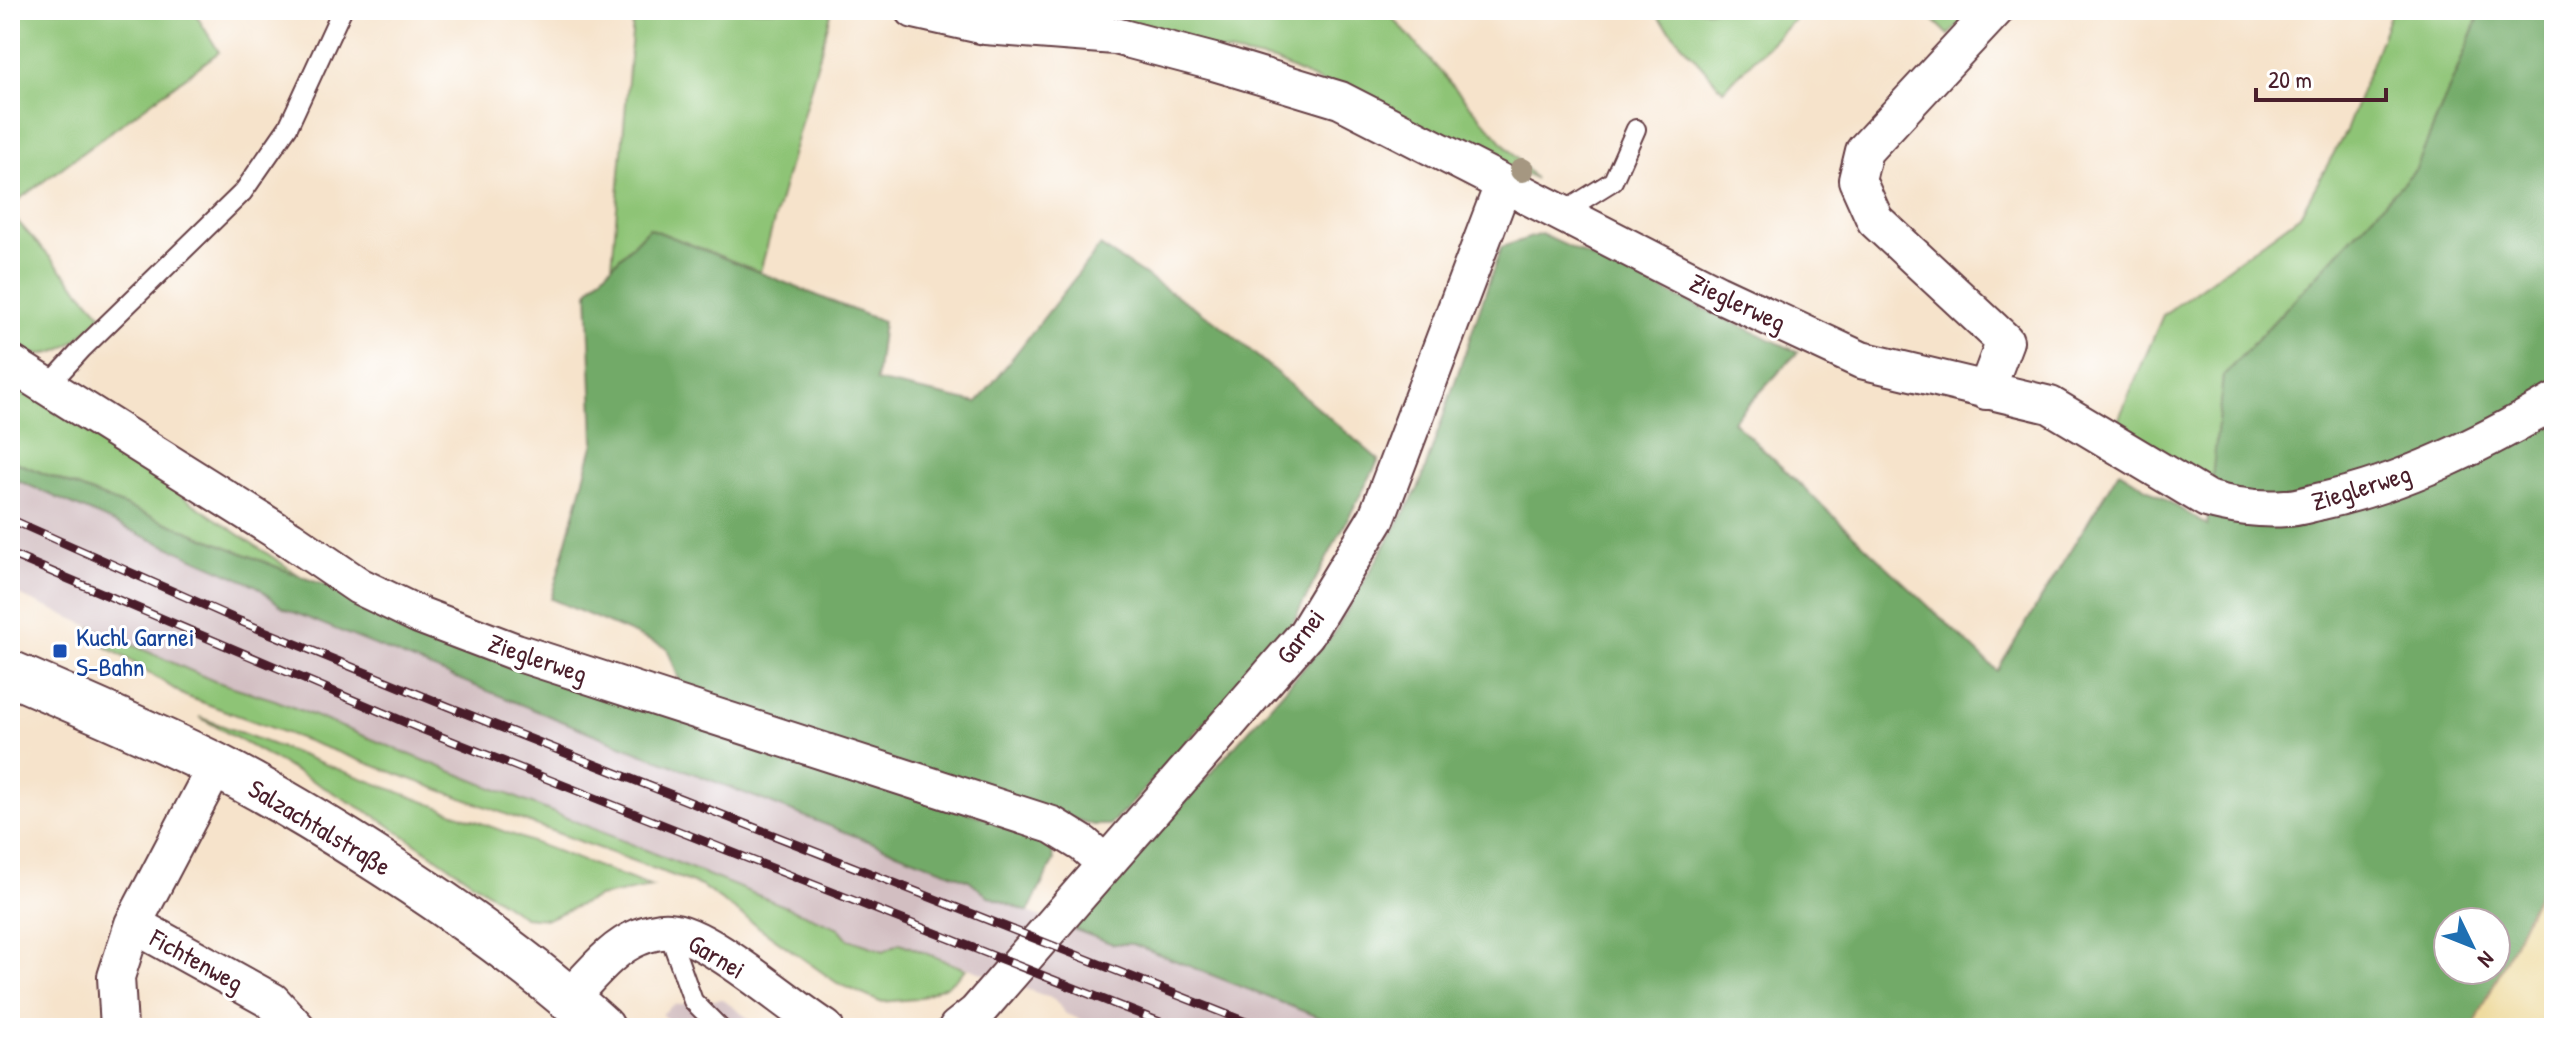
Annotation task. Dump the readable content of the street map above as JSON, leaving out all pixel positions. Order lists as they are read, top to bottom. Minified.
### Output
{"streets":{"main road":["Salzachtalstraße"],"street":["Zieglerweg","Garnei","Fichtenweg"]},"crossings":[["Zieglerweg","Garnei"],["Garnei","Salzachtalstraße"],["Salzachtalstraße","Fichtenweg"]],"places":{"transit":["Kuchl Garnei S-Bahn"]},"scale_bar":"20 m","north":"bottom right"}
